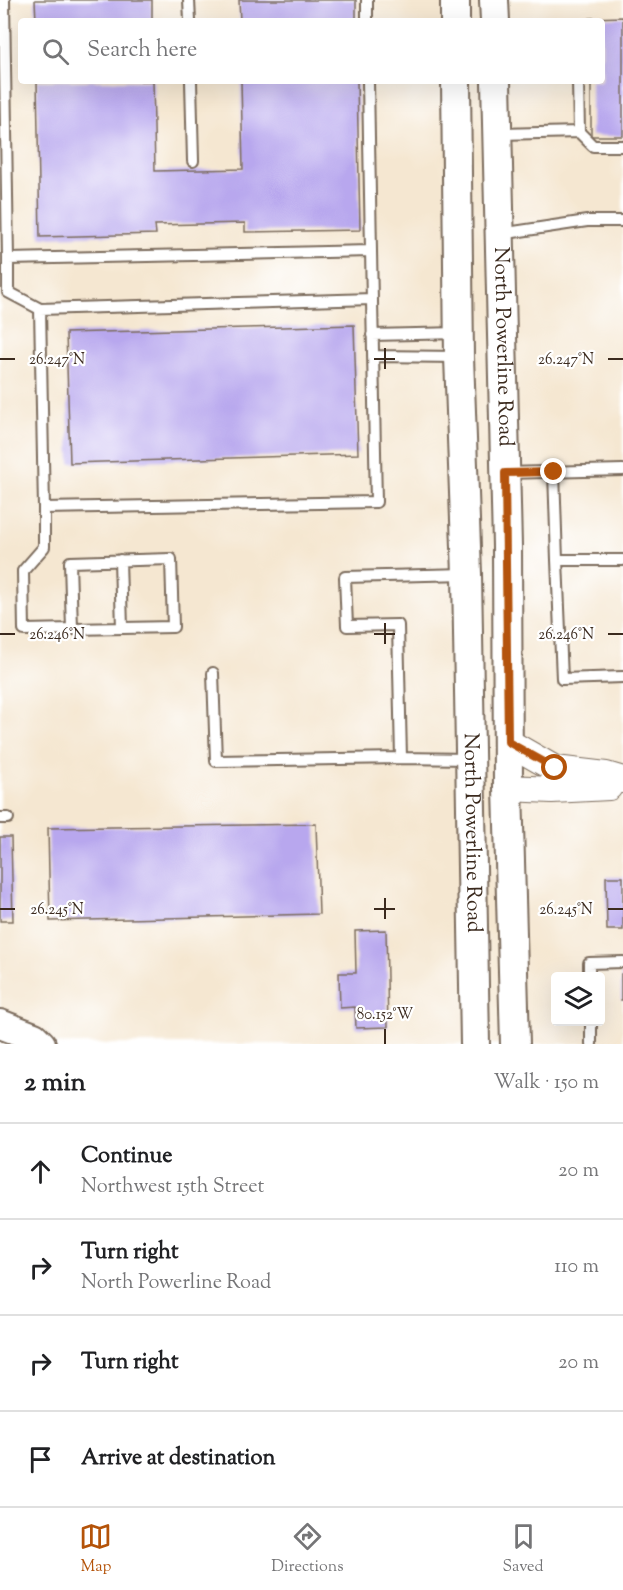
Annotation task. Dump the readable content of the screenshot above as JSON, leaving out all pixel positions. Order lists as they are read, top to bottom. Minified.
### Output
{"streets":{"main road":["North Powerline Road"]},"page":{"search":"Search here","heading":["2 min","Walk · 150 m"],"list":[["Continue","Northwest 15th Street","20 m"],["Turn right","North Powerline Road","110 m"],["Turn right","20 m"],"Arrive at destination"],"nav":["Map","Directions","Saved"]},"coordinates":["26.247°N","26.246°N","26.245°N","80.152°W"]}
